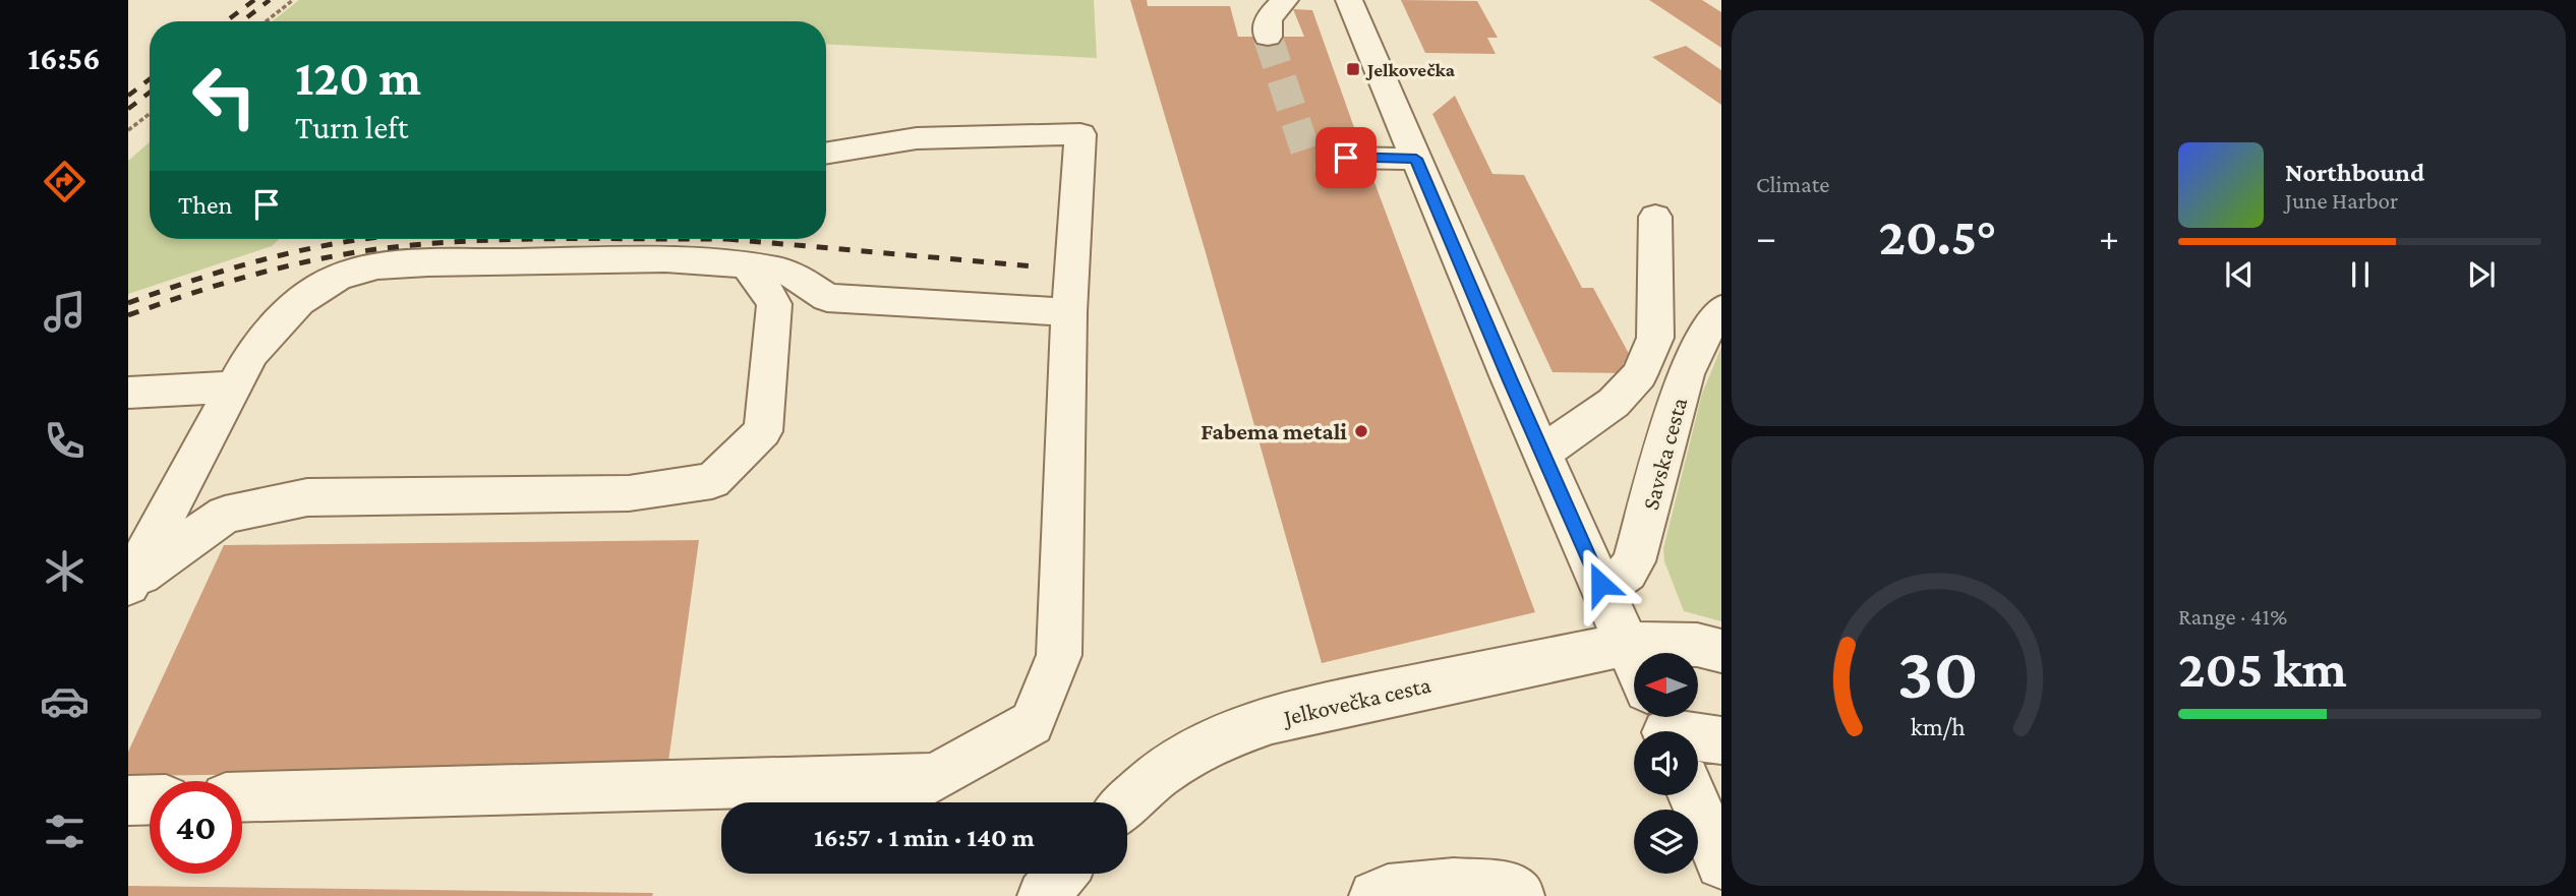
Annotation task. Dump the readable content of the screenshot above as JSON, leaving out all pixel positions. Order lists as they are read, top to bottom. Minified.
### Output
{"streets":{"street":["Savska cesta","Jelkovečka cesta"]},"places":{"transit":["Jelkovečka"],"other":["Fabema metali"]},"north":"left","page":{"tabs":"16:56","tile":["Climate",["Range · 41%","205 km"]],"turn":["120 m","Turn left"],"song":["Northbound","June Harbor"],"then":"Then","heat":["−","20.5°","+"],"limit":"40","trip":"16:57 · 1 min · 140 m","gauge":["30","km/h"]}}
